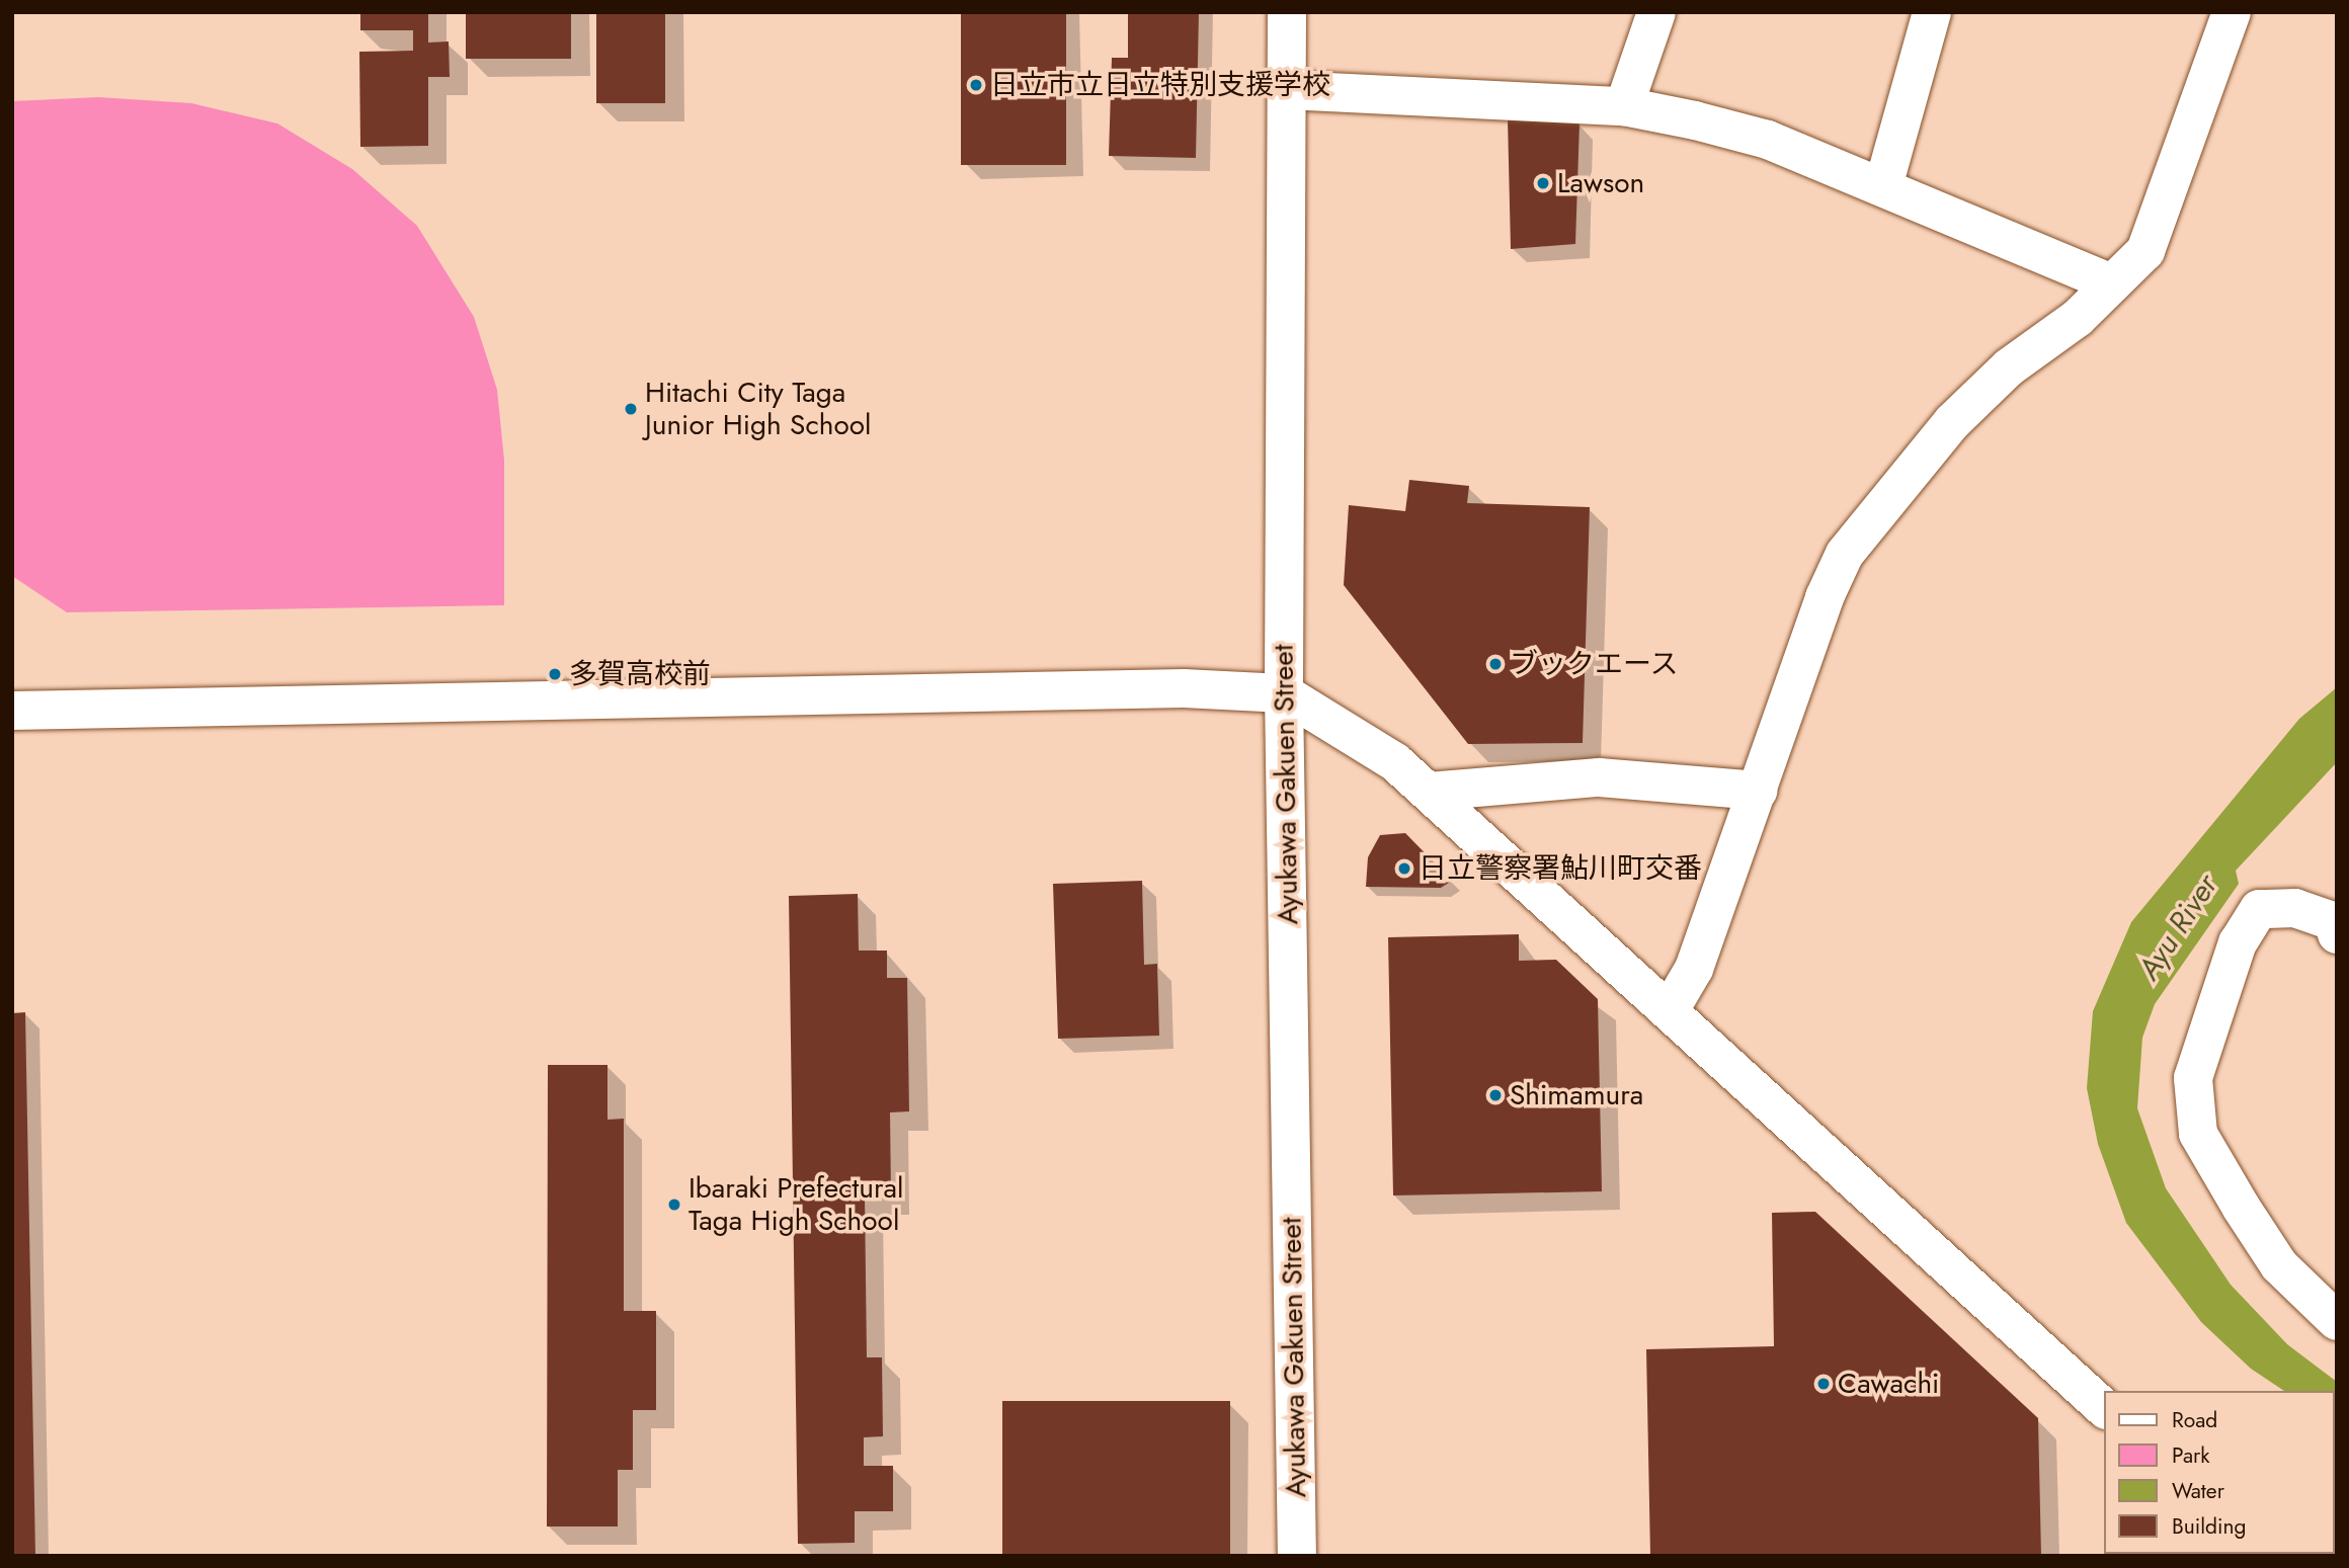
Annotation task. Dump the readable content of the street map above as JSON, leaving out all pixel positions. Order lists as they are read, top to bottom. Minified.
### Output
{"streets":{"street":["Ayukawa Gakuen Street"]},"water":["Ayu River"],"places":["日立市立日立特別支援学校","Lawson","Hitachi City Taga Junior High School","ブックエース","多賀高校前","日立警察署鮎川町交番","Shimamura","Ibaraki Prefectural Taga High School","Cawachi"],"legend":["Road","Park","Water","Building"]}
